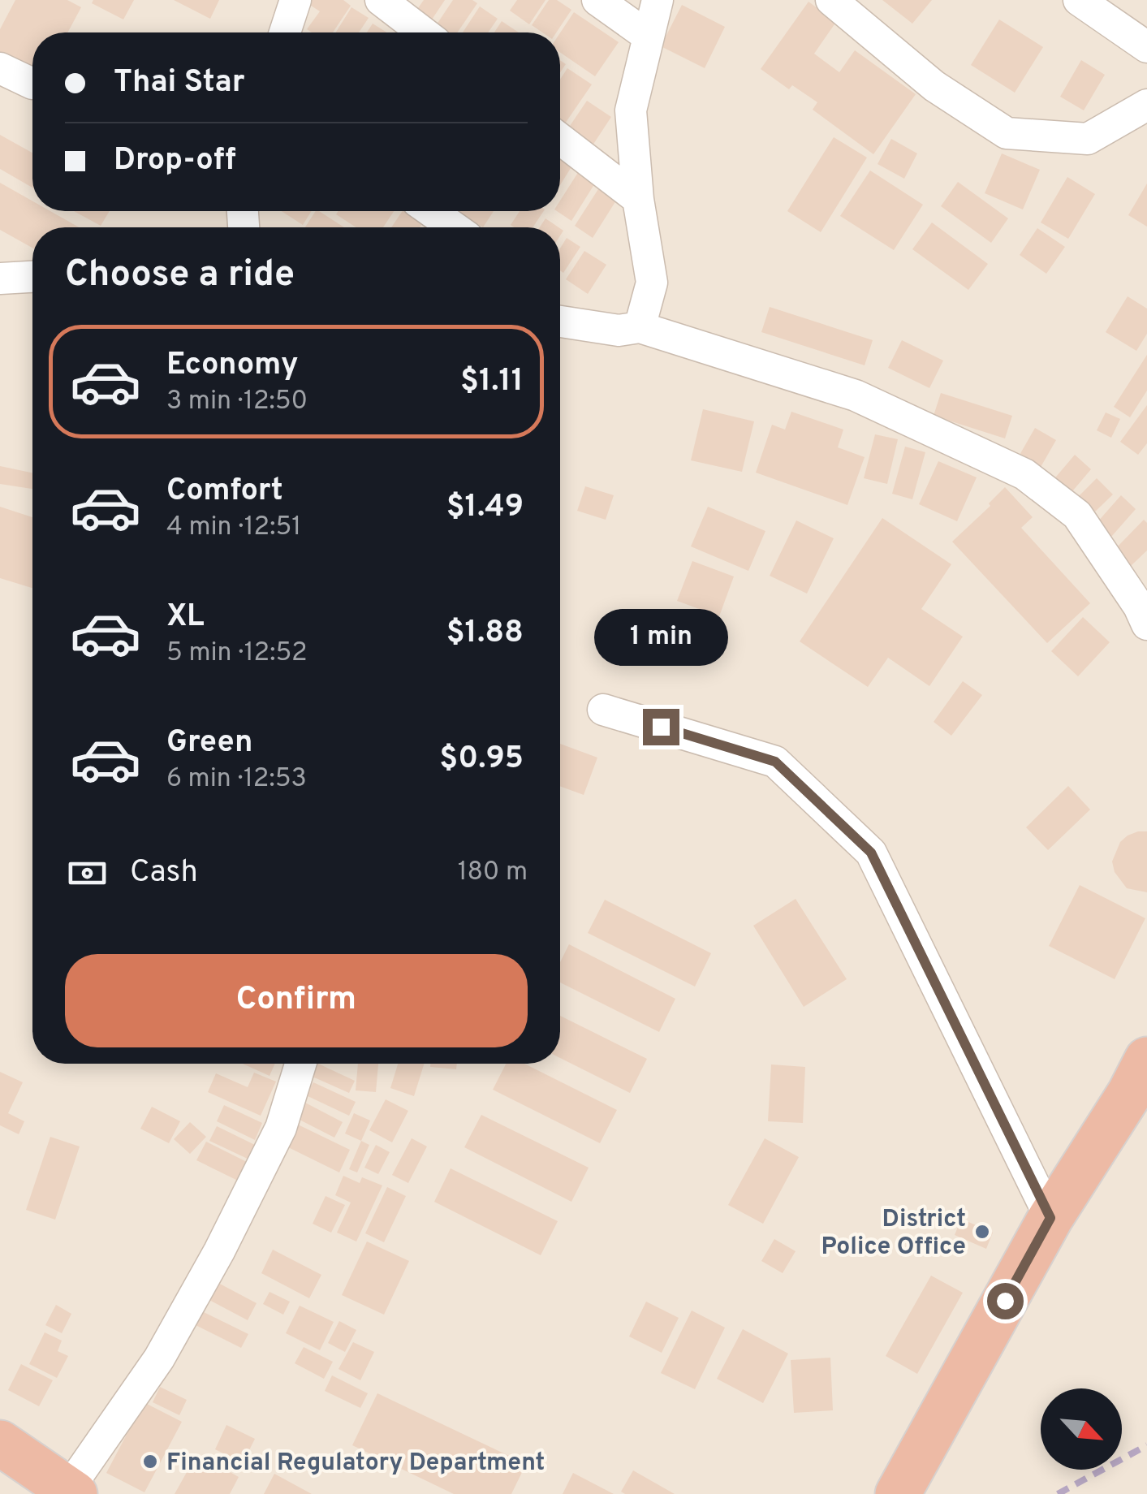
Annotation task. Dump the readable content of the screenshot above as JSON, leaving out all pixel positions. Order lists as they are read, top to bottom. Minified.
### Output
{"places":["District Police Office","Financial Regulatory Department"],"north":"bottom right","page":{"banner":["Thai Star","Drop-off"],"heading":"Choose a ride","list":[{"name":"Economy","note":"3 min · 12:50","value":"$1.11"},{"name":"Comfort","note":"4 min · 12:51","value":"$1.49"},{"name":"XL","note":"5 min · 12:52","value":"$1.88"},{"name":"Green","note":"6 min · 12:53","value":"$0.95"}],"bubble":"1 min","pay":["Cash","180 m"],"buttons":"Confirm"}}
